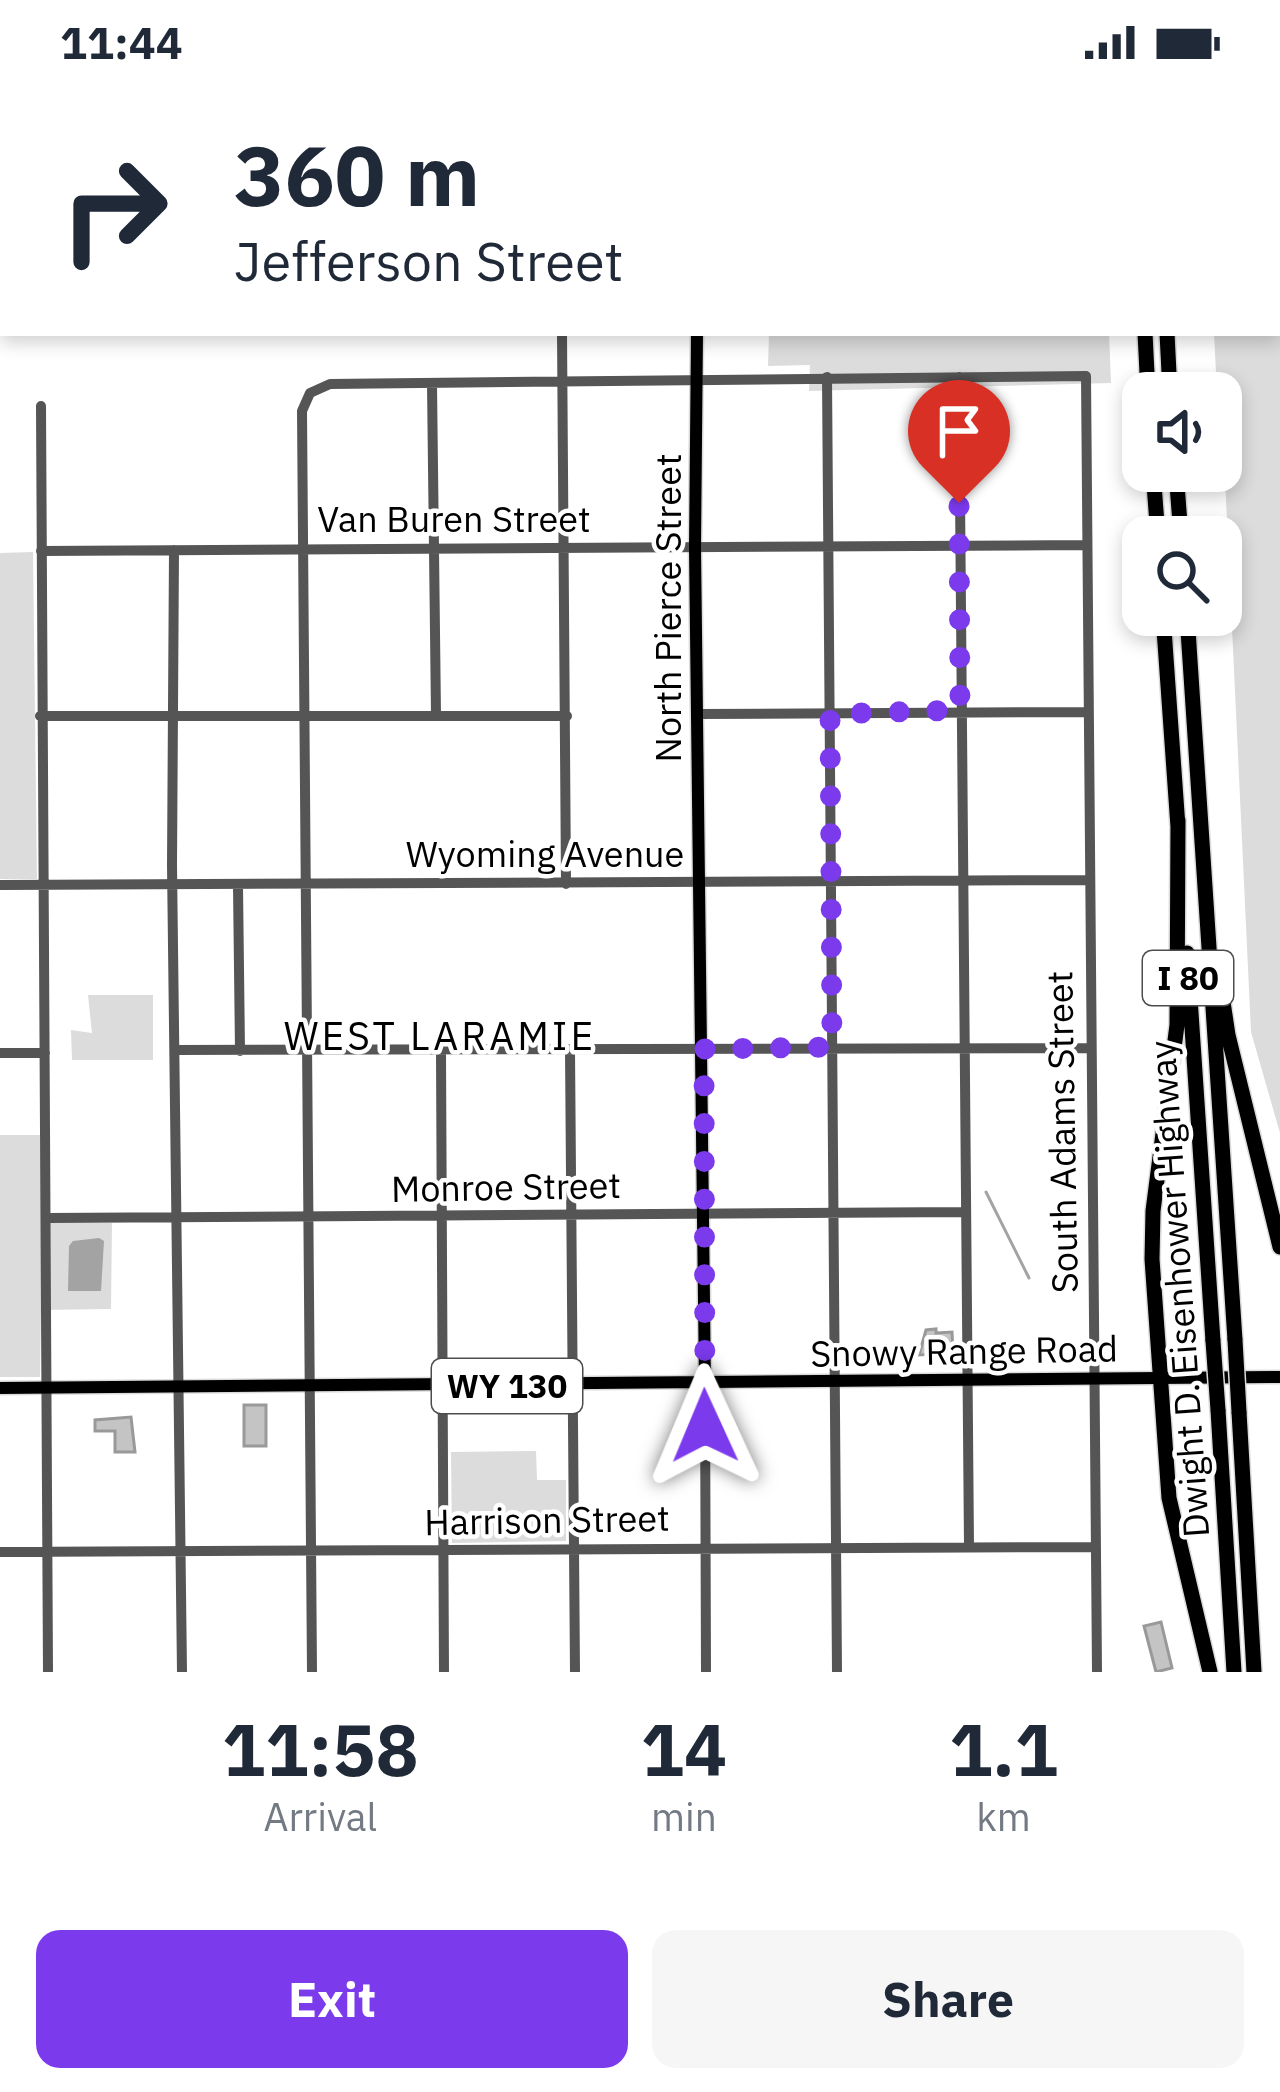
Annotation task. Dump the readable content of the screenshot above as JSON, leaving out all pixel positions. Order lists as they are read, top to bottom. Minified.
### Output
{"streets":{"highway":["I 80","Dwight D. Eisenhower Highway"],"main road":["North Pierce Street","Snowy Range Road","WY 130"],"street":["Van Buren Street","Wyoming Avenue","South Adams Street","Monroe Street","Harrison Street"]},"crossings":[["Van Buren Street","North Pierce Street"],["Van Buren Street","South Adams Street"],["North Pierce Street","Wyoming Avenue"],["North Pierce Street","Monroe Street"],["North Pierce Street","Snowy Range Road"],["Wyoming Avenue","South Adams Street"],["South Adams Street","Snowy Range Road"],["South Adams Street","Harrison Street"]],"districts":["WEST LARAMIE"],"page":{"status":"11:44","turn":["360 m","Jefferson Street"],"eta":["11:58","Arrival","14","min","1.1","km"],"buttons":["Exit","Share"]}}
